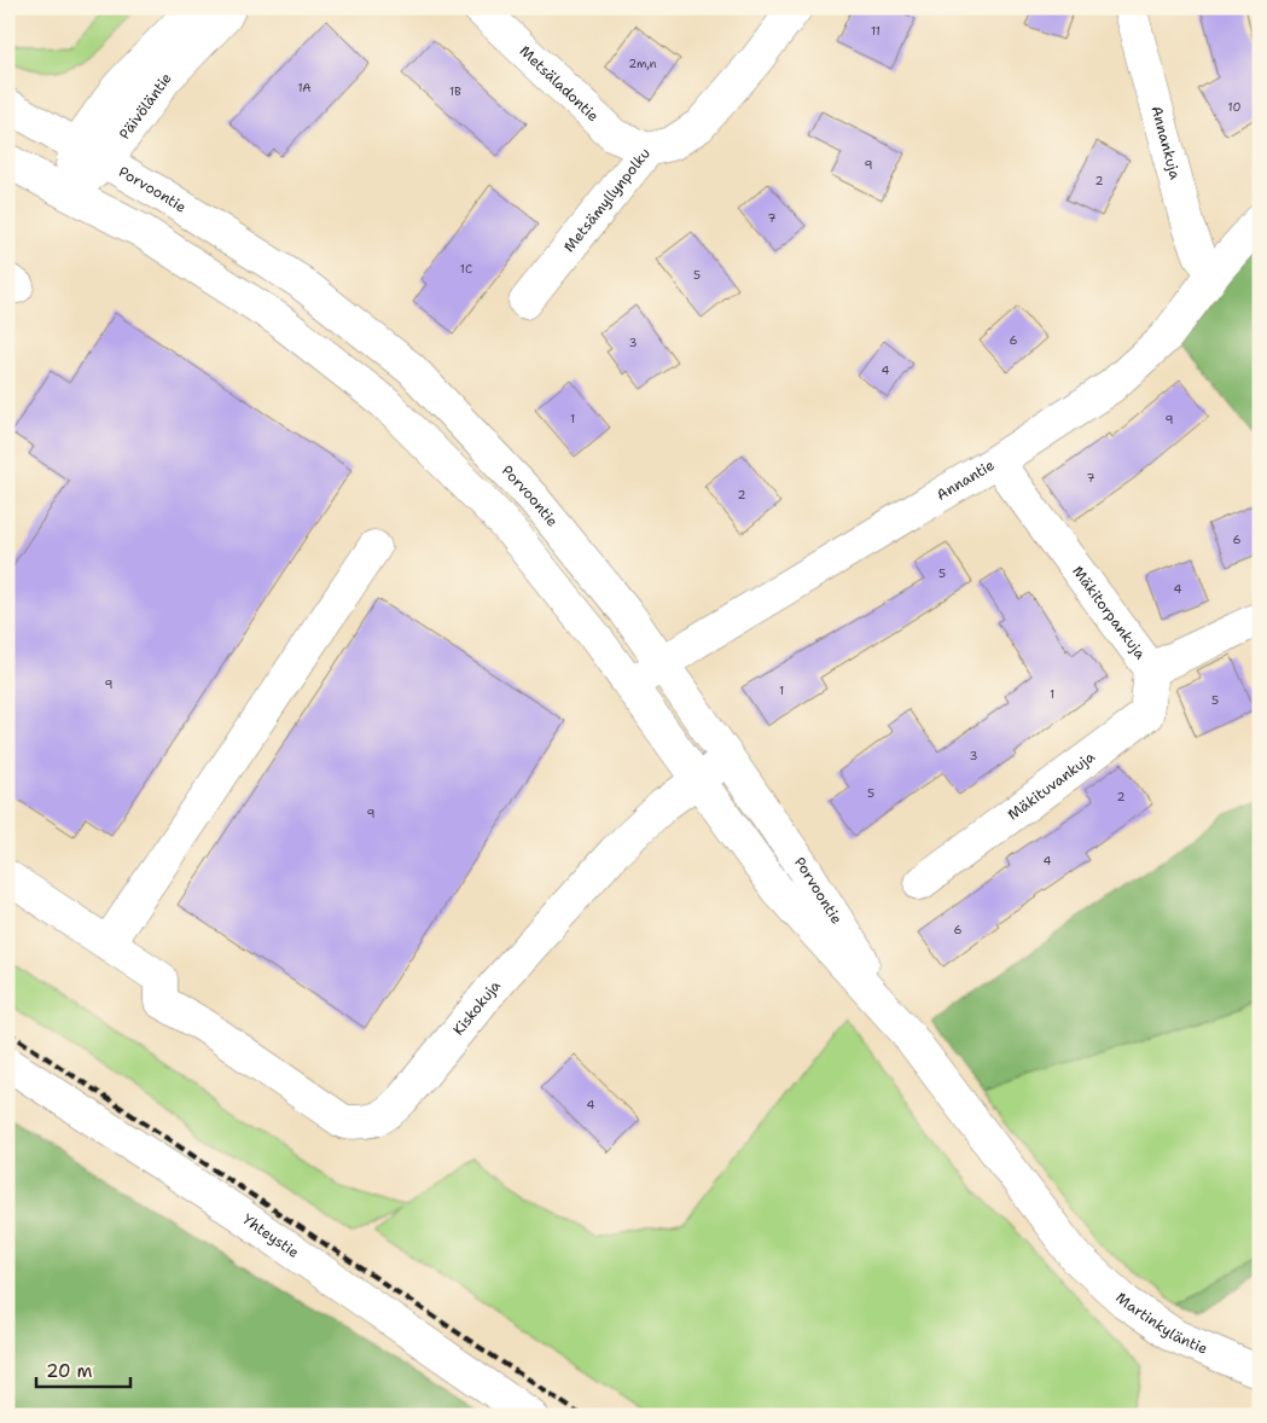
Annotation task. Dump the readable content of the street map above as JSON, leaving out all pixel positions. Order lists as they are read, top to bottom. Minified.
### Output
{"streets":{"street":["Metsäladontie","Päivöläntie","Annankuja","Porvoontie","Metsämyllynpolku","Annantie","Mäkitorpankuja","Mäkituvankuja","Kiskokuja","Yhteystie","Martinkyläntie"]},"crossings":[["Metsäladontie","Metsämyllynpolku"],["Päivöläntie","Porvoontie"],["Annankuja","Annantie"],["Porvoontie","Annantie"],["Porvoontie","Kiskokuja"],["Porvoontie","Martinkyläntie"],["Annantie","Mäkitorpankuja"],["Mäkitorpankuja","Mäkituvankuja"]],"house_numbers":["11","2m,n","1A","1B","10","9","2","7","1C","5","6","3","4","1","9","7","2","6","5","4","9","1","1","5","3","5","2","9","4","6","4"],"scale_bar":"20 m"}
